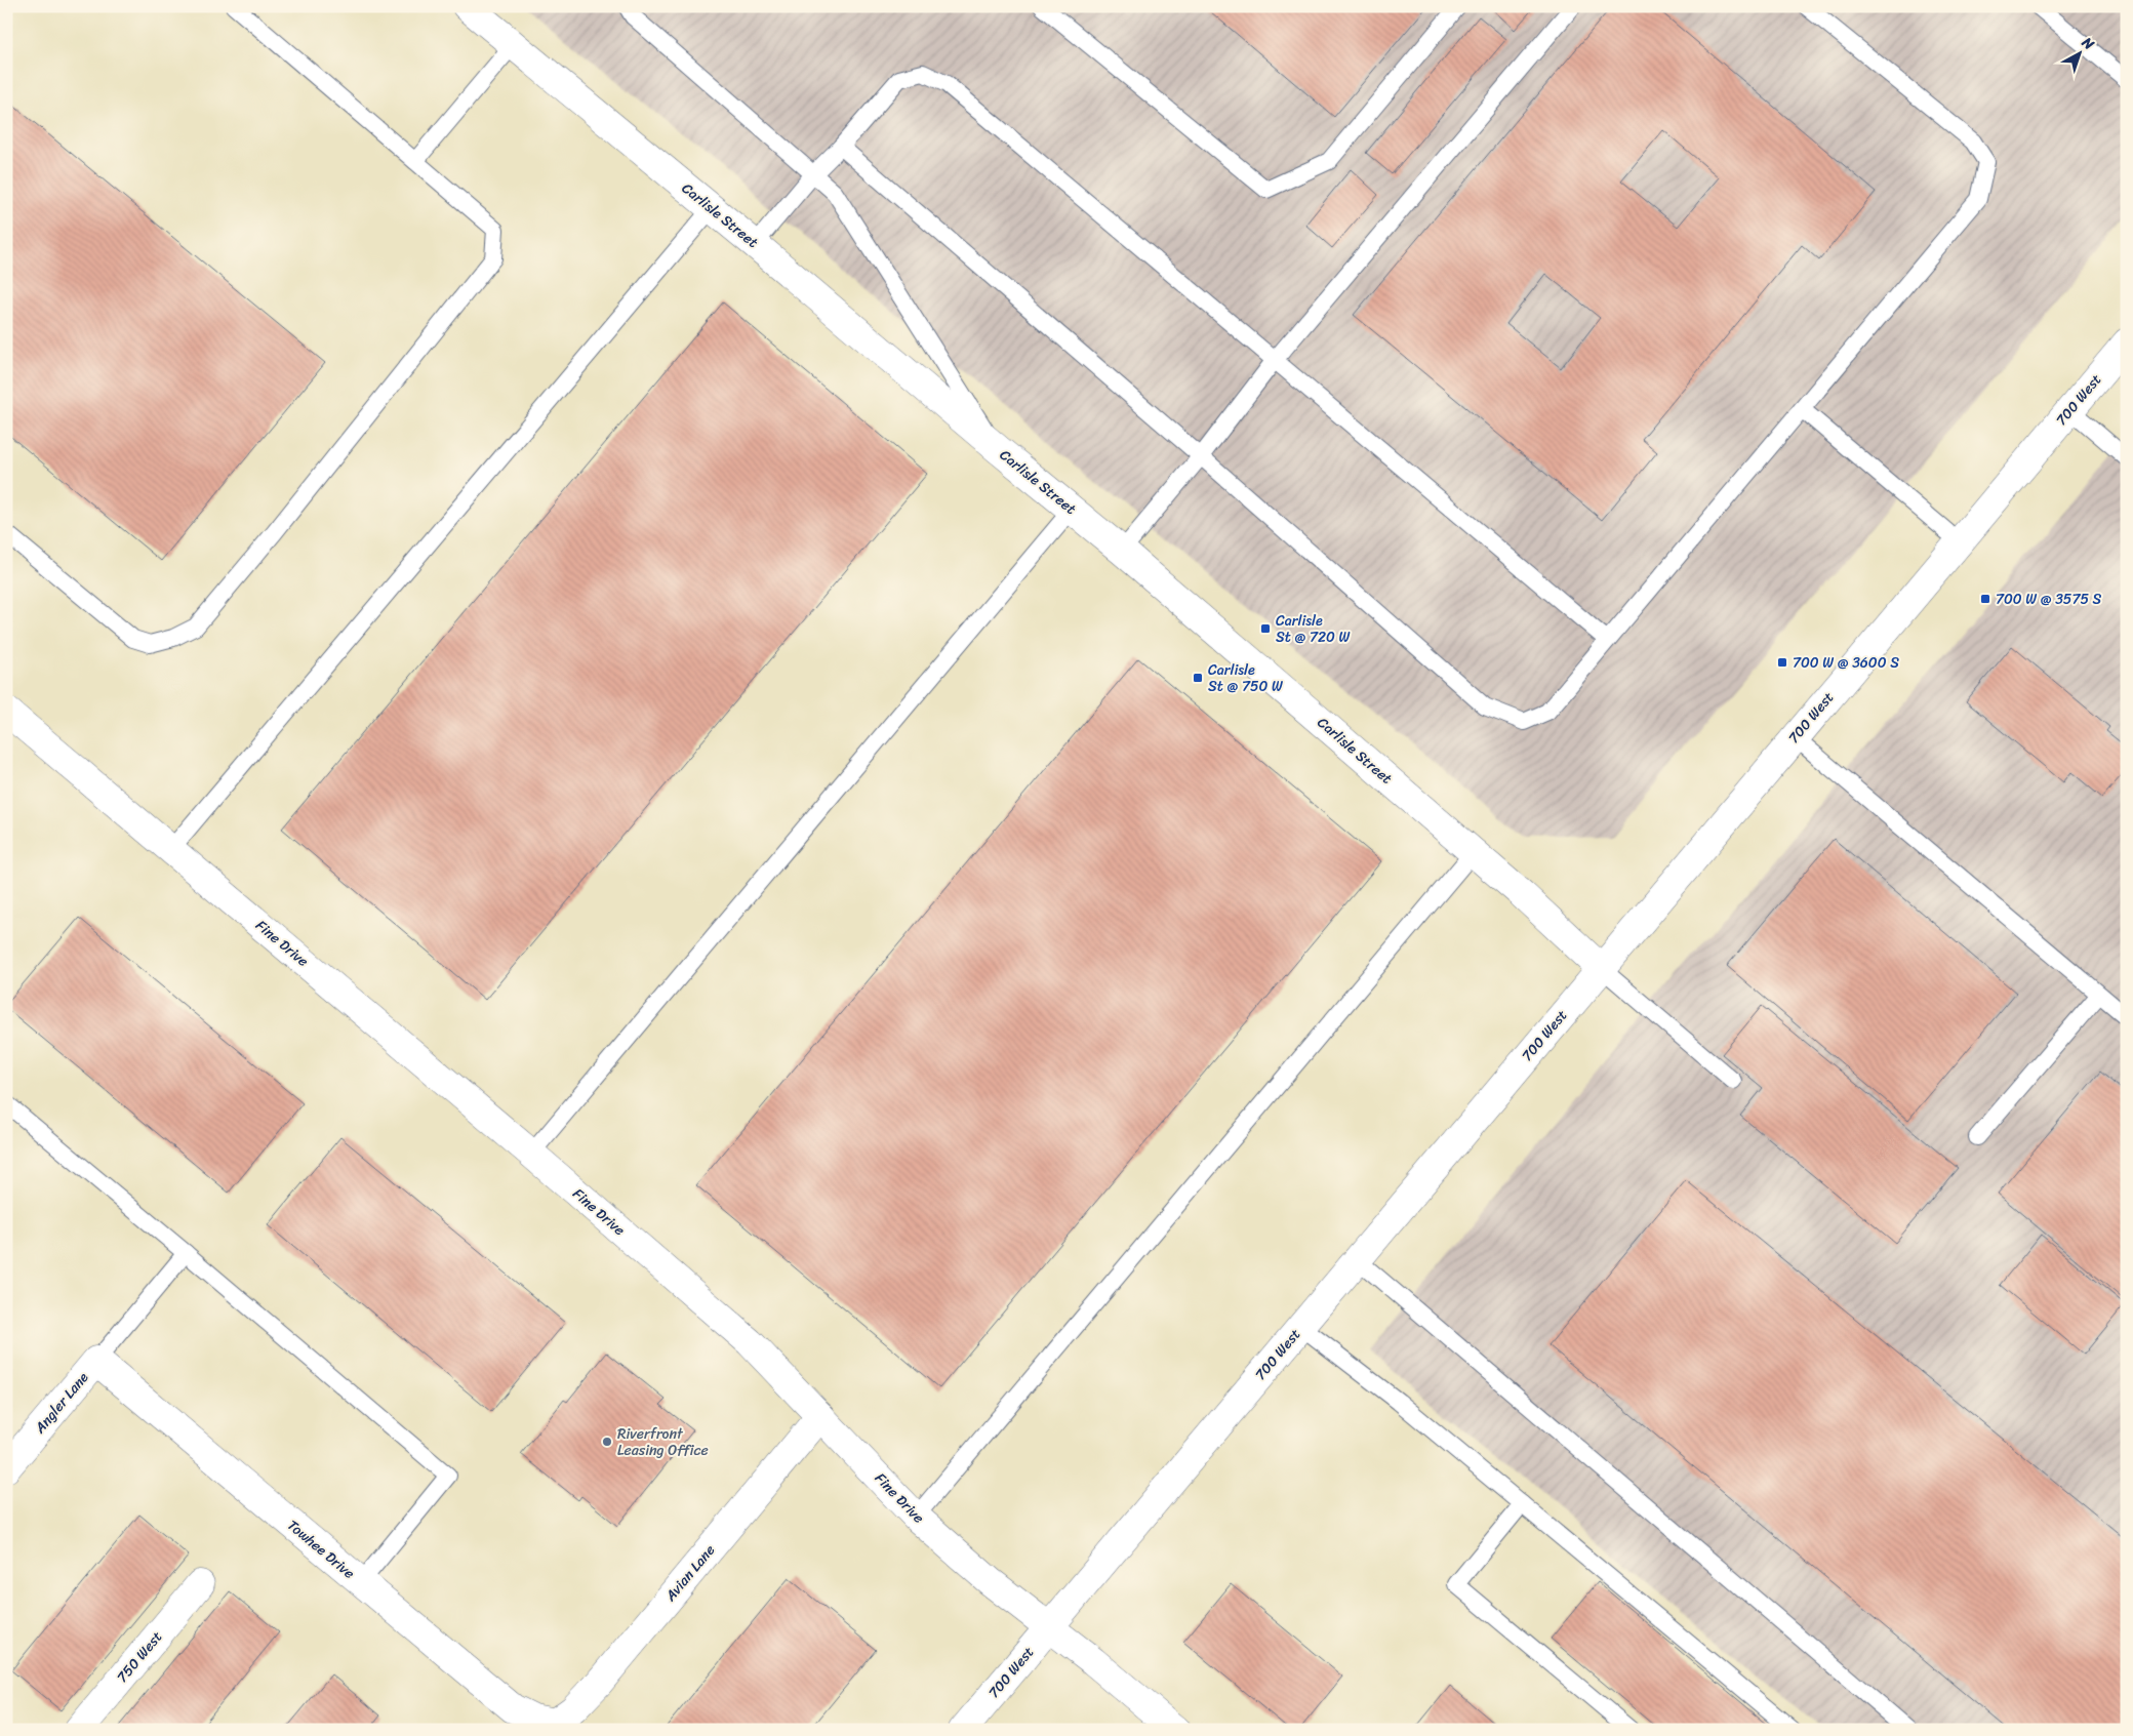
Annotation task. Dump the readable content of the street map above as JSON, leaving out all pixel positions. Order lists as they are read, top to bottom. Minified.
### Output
{"streets":{"street":["Carlisle Street","700 West","Fine Drive","Angler Lane","Towhee Drive","Avian Lane","750 West"]},"crossings":[["Carlisle Street","700 West"],["700 West","Fine Drive"],["Fine Drive","Avian Lane"],["Angler Lane","Towhee Drive"],["Towhee Drive","Avian Lane"]],"places":{"transit":["700 W @ 3575 S","Carlisle St @ 720 W","700 W @ 3600 S","Carlisle St @ 750 W"],"other":["Riverfront Leasing Office"]},"north":"top right"}
